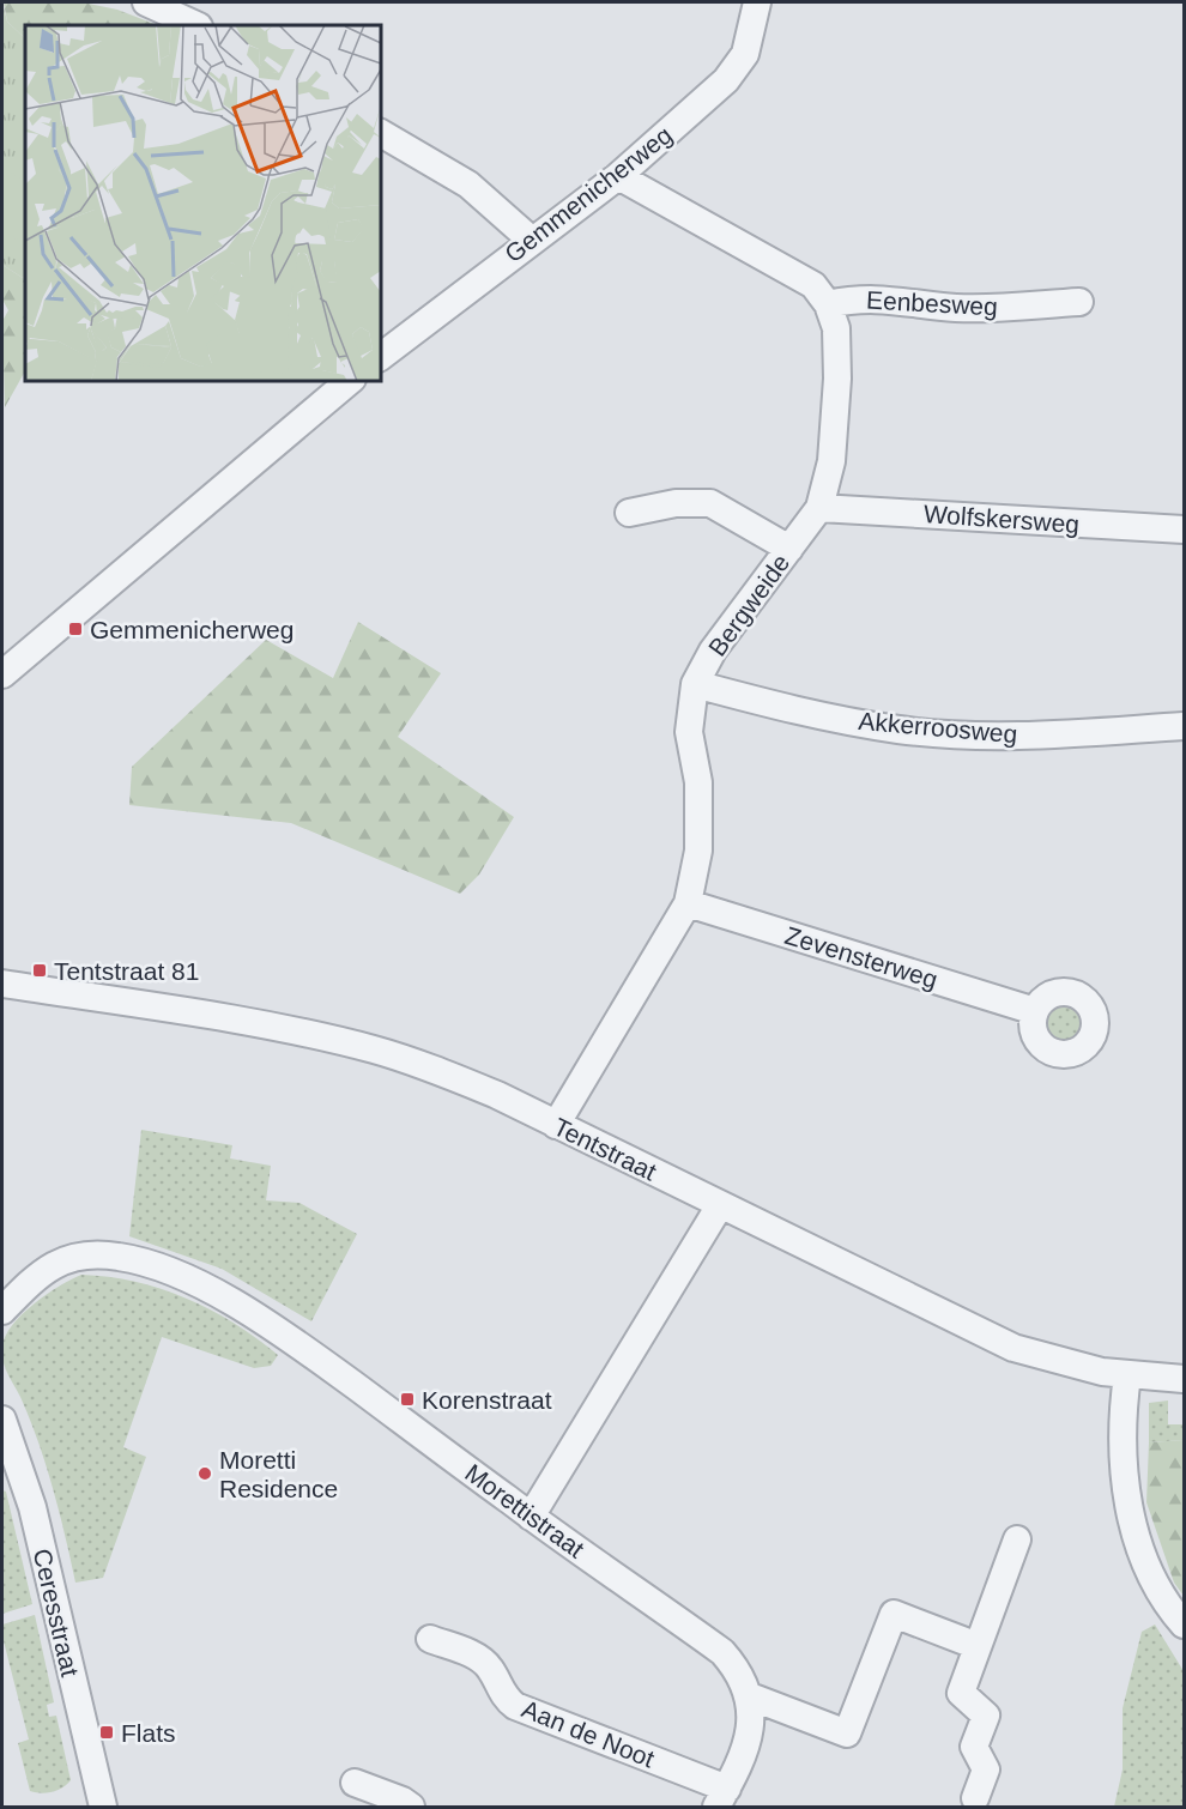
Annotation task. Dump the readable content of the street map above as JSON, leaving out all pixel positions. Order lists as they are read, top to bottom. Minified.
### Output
{"streets":{"street":["Gemmenicherweg","Eenbesweg","Wolfskersweg","Bergweide","Akkerroosweg","Zevensterweg","Tentstraat","Morettistraat","Ceresstraat","Aan de Noot"]},"crossings":[["Eenbesweg","Bergweide"],["Wolfskersweg","Bergweide"],["Bergweide","Akkerroosweg"],["Bergweide","Zevensterweg"],["Bergweide","Tentstraat"],["Morettistraat","Aan de Noot"]],"places":{"transit":["Gemmenicherweg","Tentstraat 81","Korenstraat","Flats"],"other":["Moretti Residence"]}}
